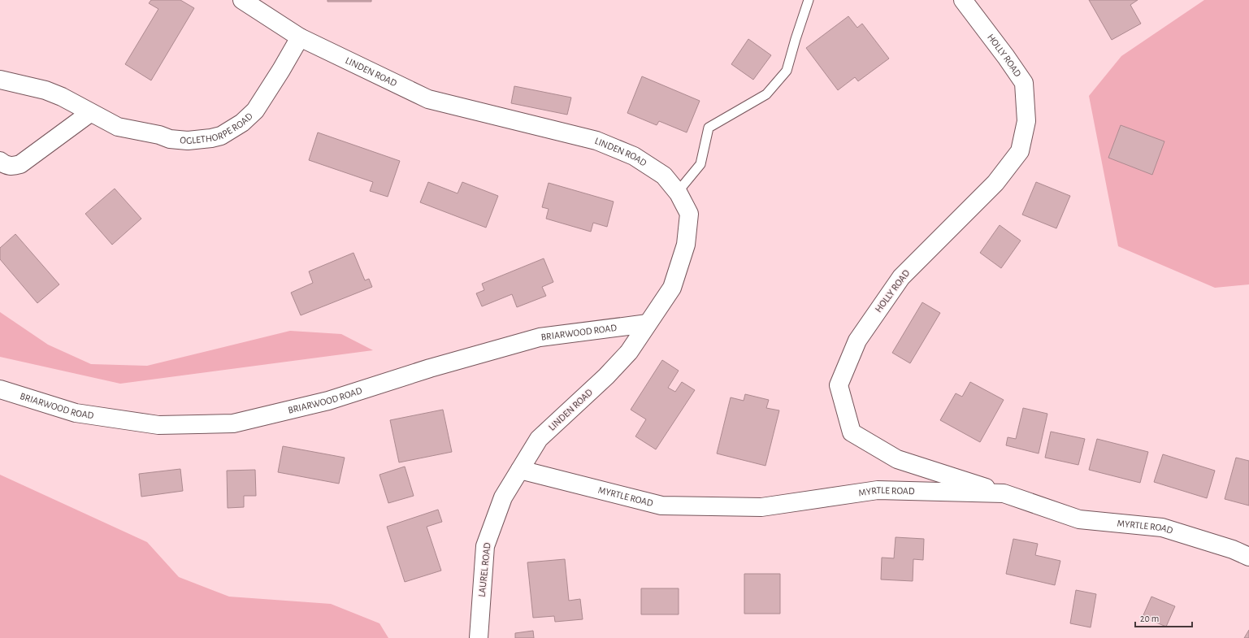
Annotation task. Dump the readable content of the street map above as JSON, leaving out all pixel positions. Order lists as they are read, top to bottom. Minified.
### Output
{"streets":{"street":["HOLLY ROAD","LINDEN ROAD","OGLETHORPE ROAD","BRIARWOOD ROAD","MYRTLE ROAD","LAUREL ROAD"]},"crossings":[["HOLLY ROAD","MYRTLE ROAD"],["LINDEN ROAD","OGLETHORPE ROAD"],["LINDEN ROAD","BRIARWOOD ROAD"],["LINDEN ROAD","MYRTLE ROAD"],["LINDEN ROAD","LAUREL ROAD"],["MYRTLE ROAD","LAUREL ROAD"]],"scale_bar":"20 m"}
